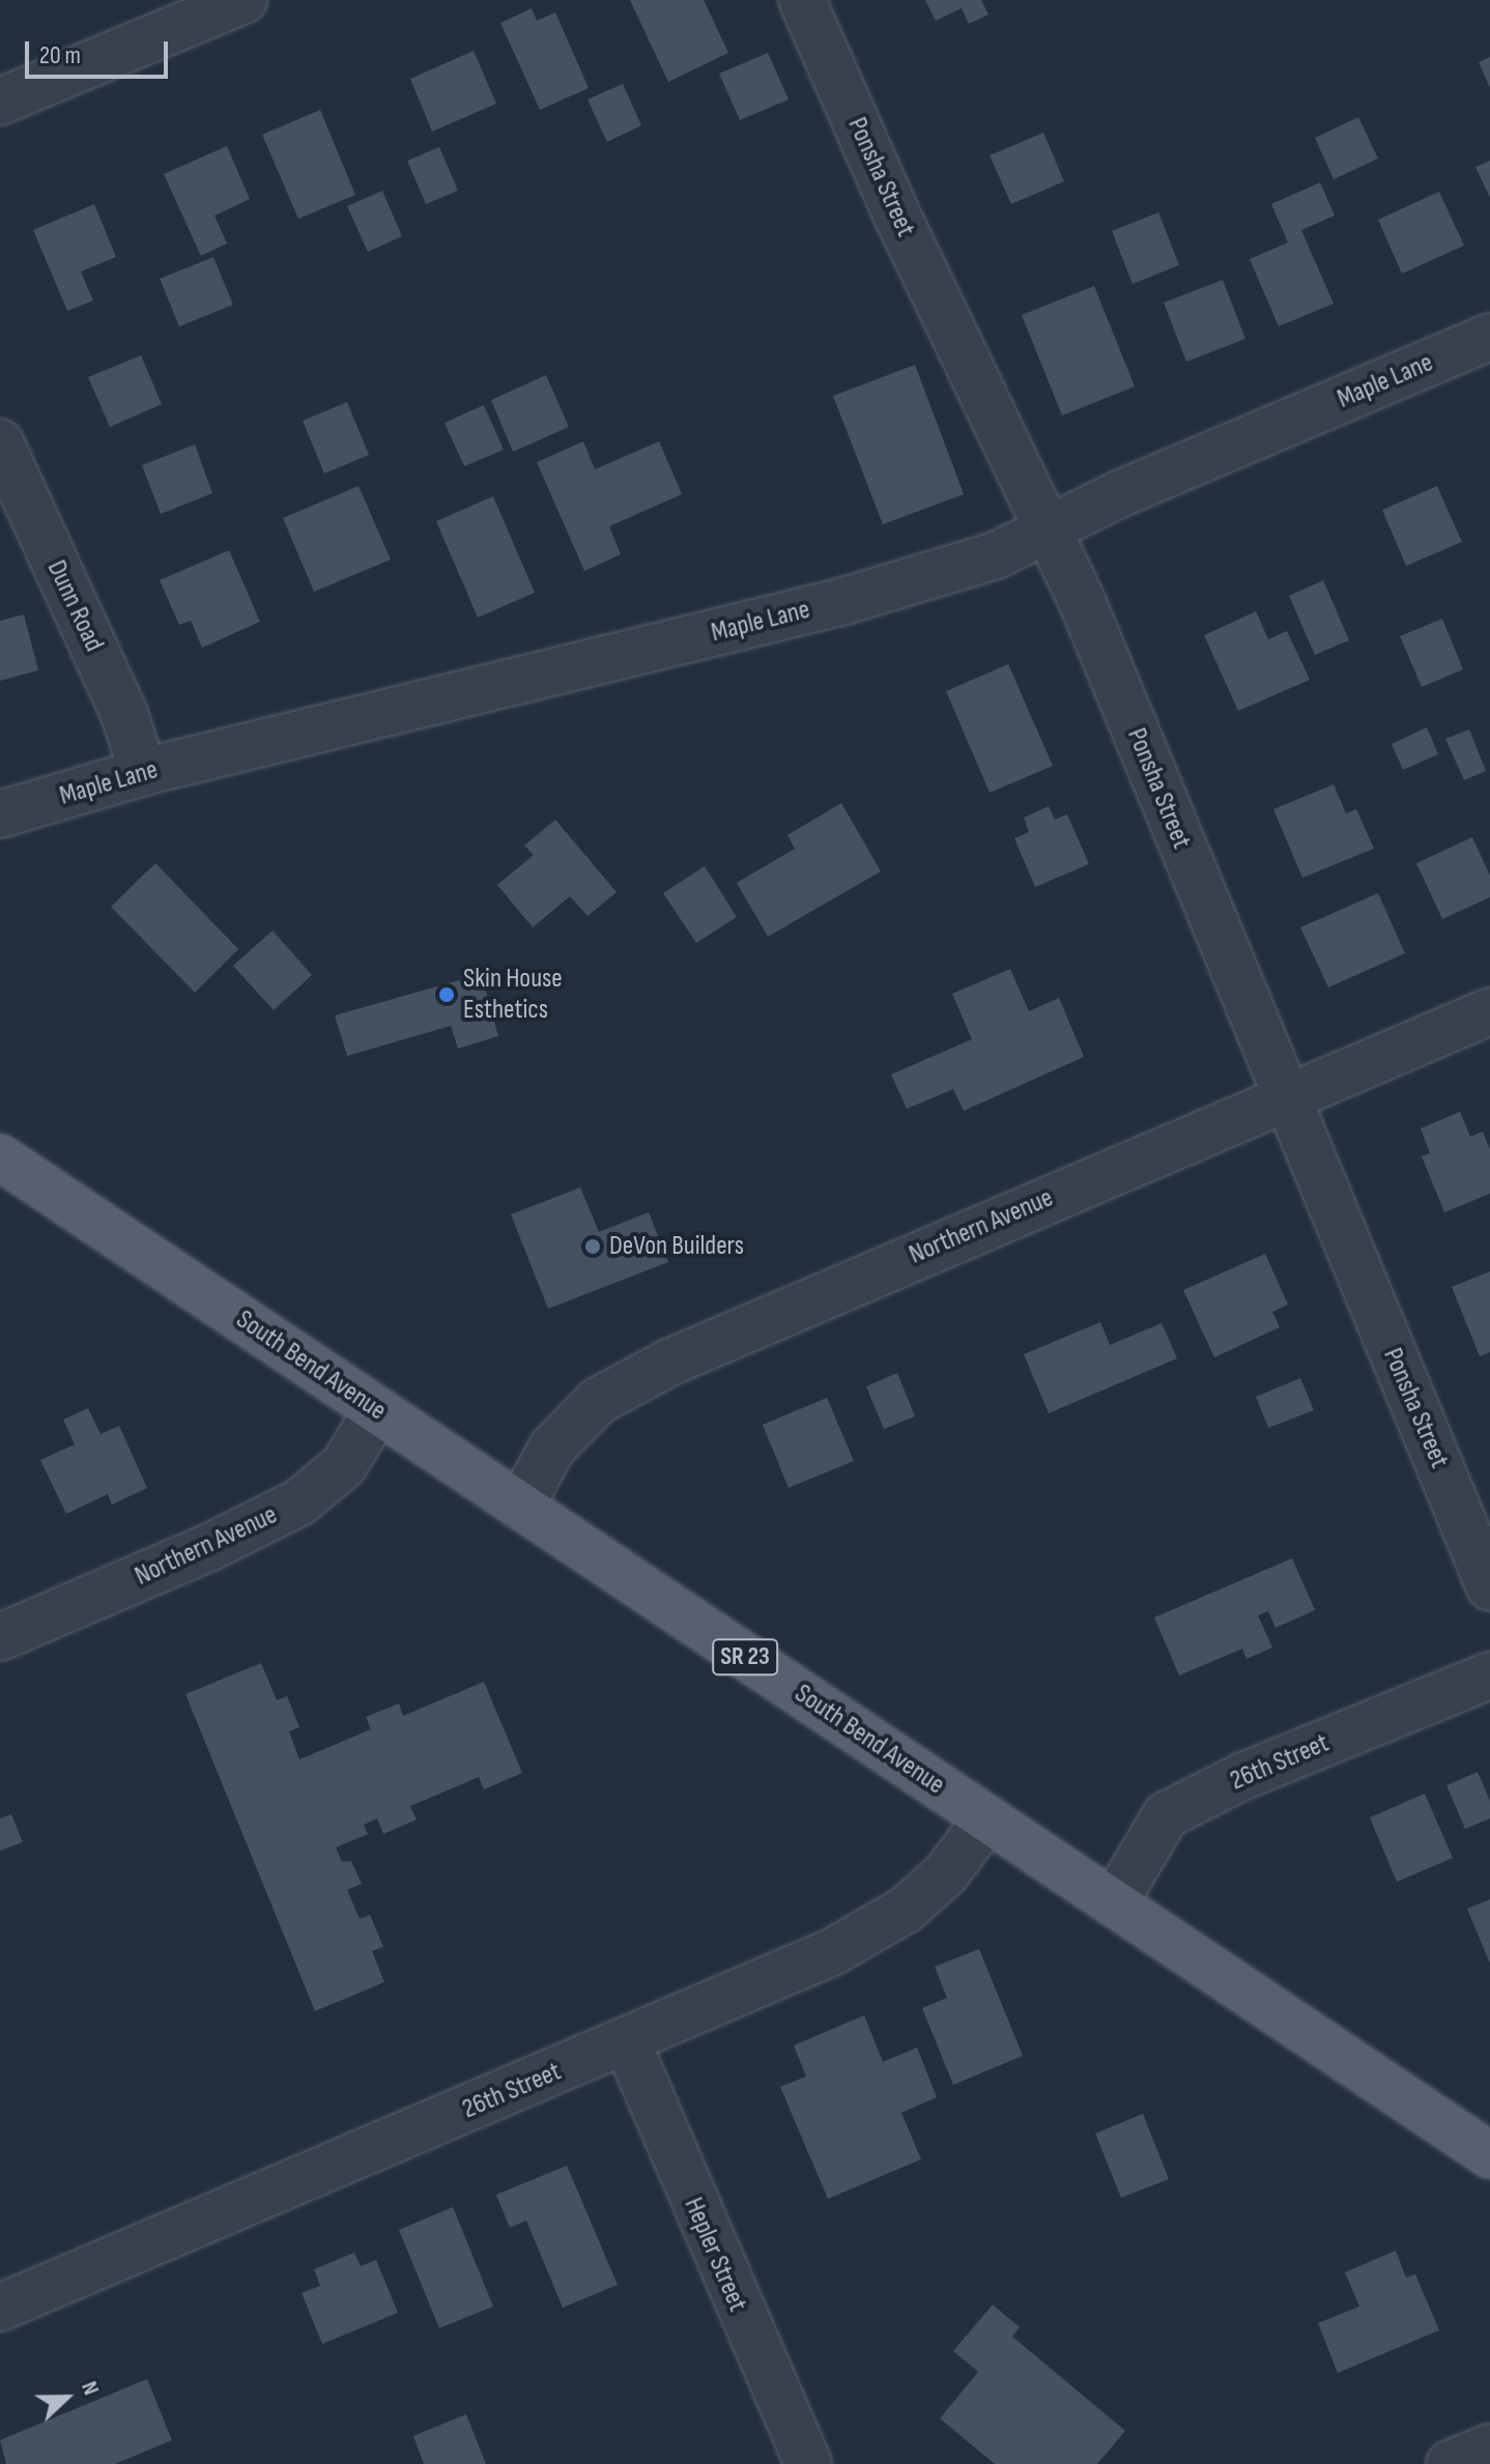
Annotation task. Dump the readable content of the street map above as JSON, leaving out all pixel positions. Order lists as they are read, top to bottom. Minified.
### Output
{"streets":{"main road":["South Bend Avenue","SR 23"],"street":["Ponsha Street","Maple Lane","Dunn Road","Northern Avenue","26th Street","Hepler Street"]},"crossings":[["Ponsha Street","Maple Lane"],["Ponsha Street","Northern Avenue"],["Maple Lane","Dunn Road"],["Northern Avenue","South Bend Avenue"],["South Bend Avenue","26th Street"],["26th Street","Hepler Street"]],"places":["Skin House Esthetics","DeVon Builders"],"scale_bar":"20 m","north":"right"}
